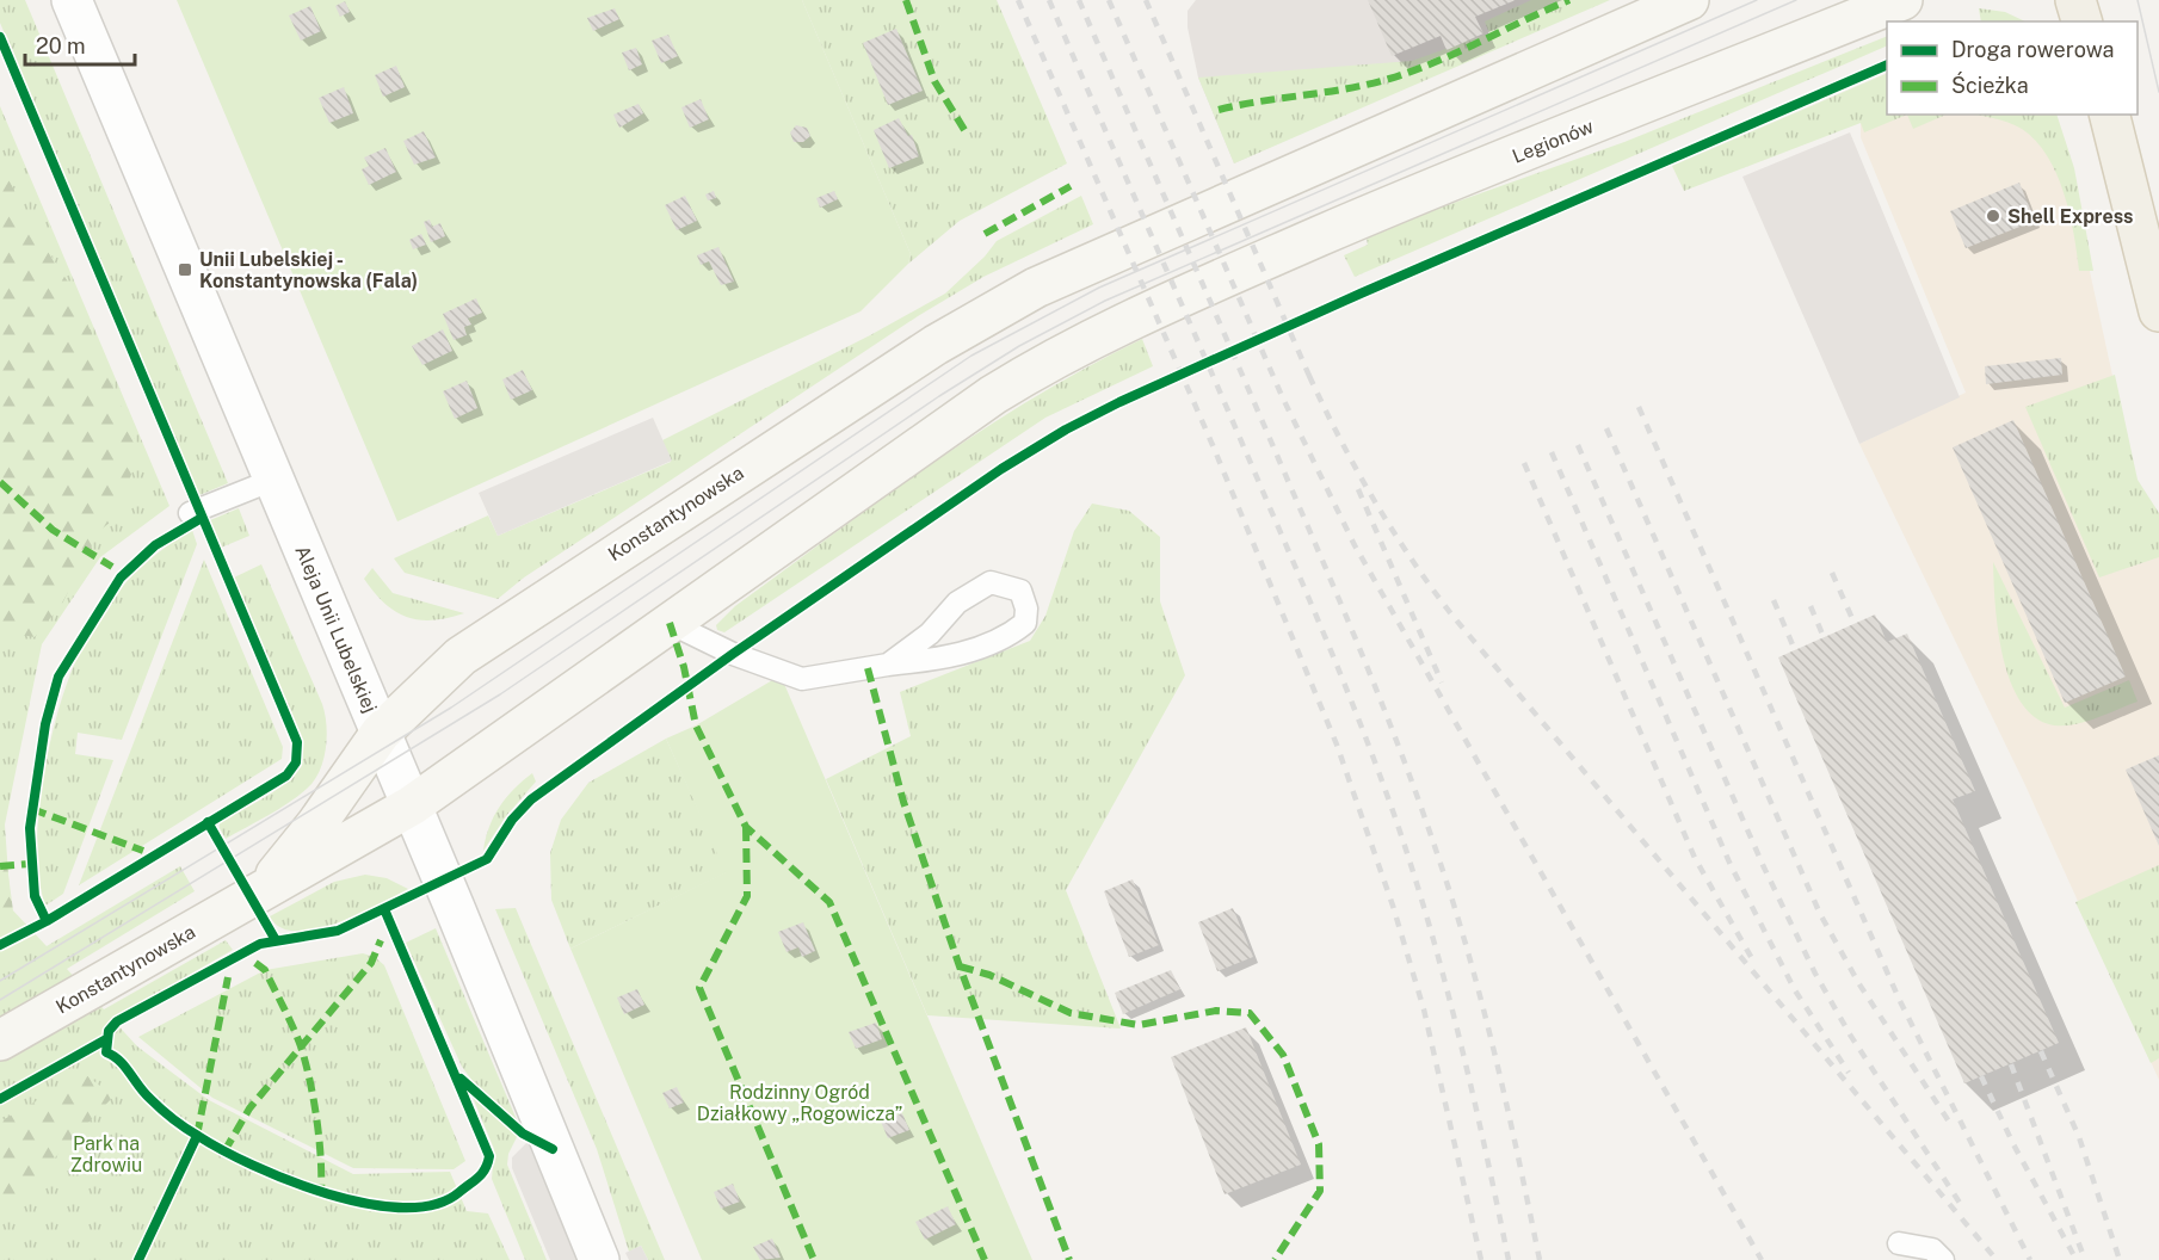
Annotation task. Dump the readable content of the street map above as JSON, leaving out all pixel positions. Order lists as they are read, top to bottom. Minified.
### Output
{"streets":{"main road":["Legionów","Konstantynowska"],"street":["Aleja Unii Lubelskiej"]},"crossings":[["Legionów","Konstantynowska"],["Konstantynowska","Aleja Unii Lubelskiej"]],"parks":["Rodzinny Ogród Działkowy „Rogowicza”","Park na Zdrowiu"],"places":{"other":["Shell Express"],"transit":["Unii Lubelskiej - Konstantynowska (Fala)"]},"legend":["Droga rowerowa","Ścieżka"],"scale_bar":"20 m"}
